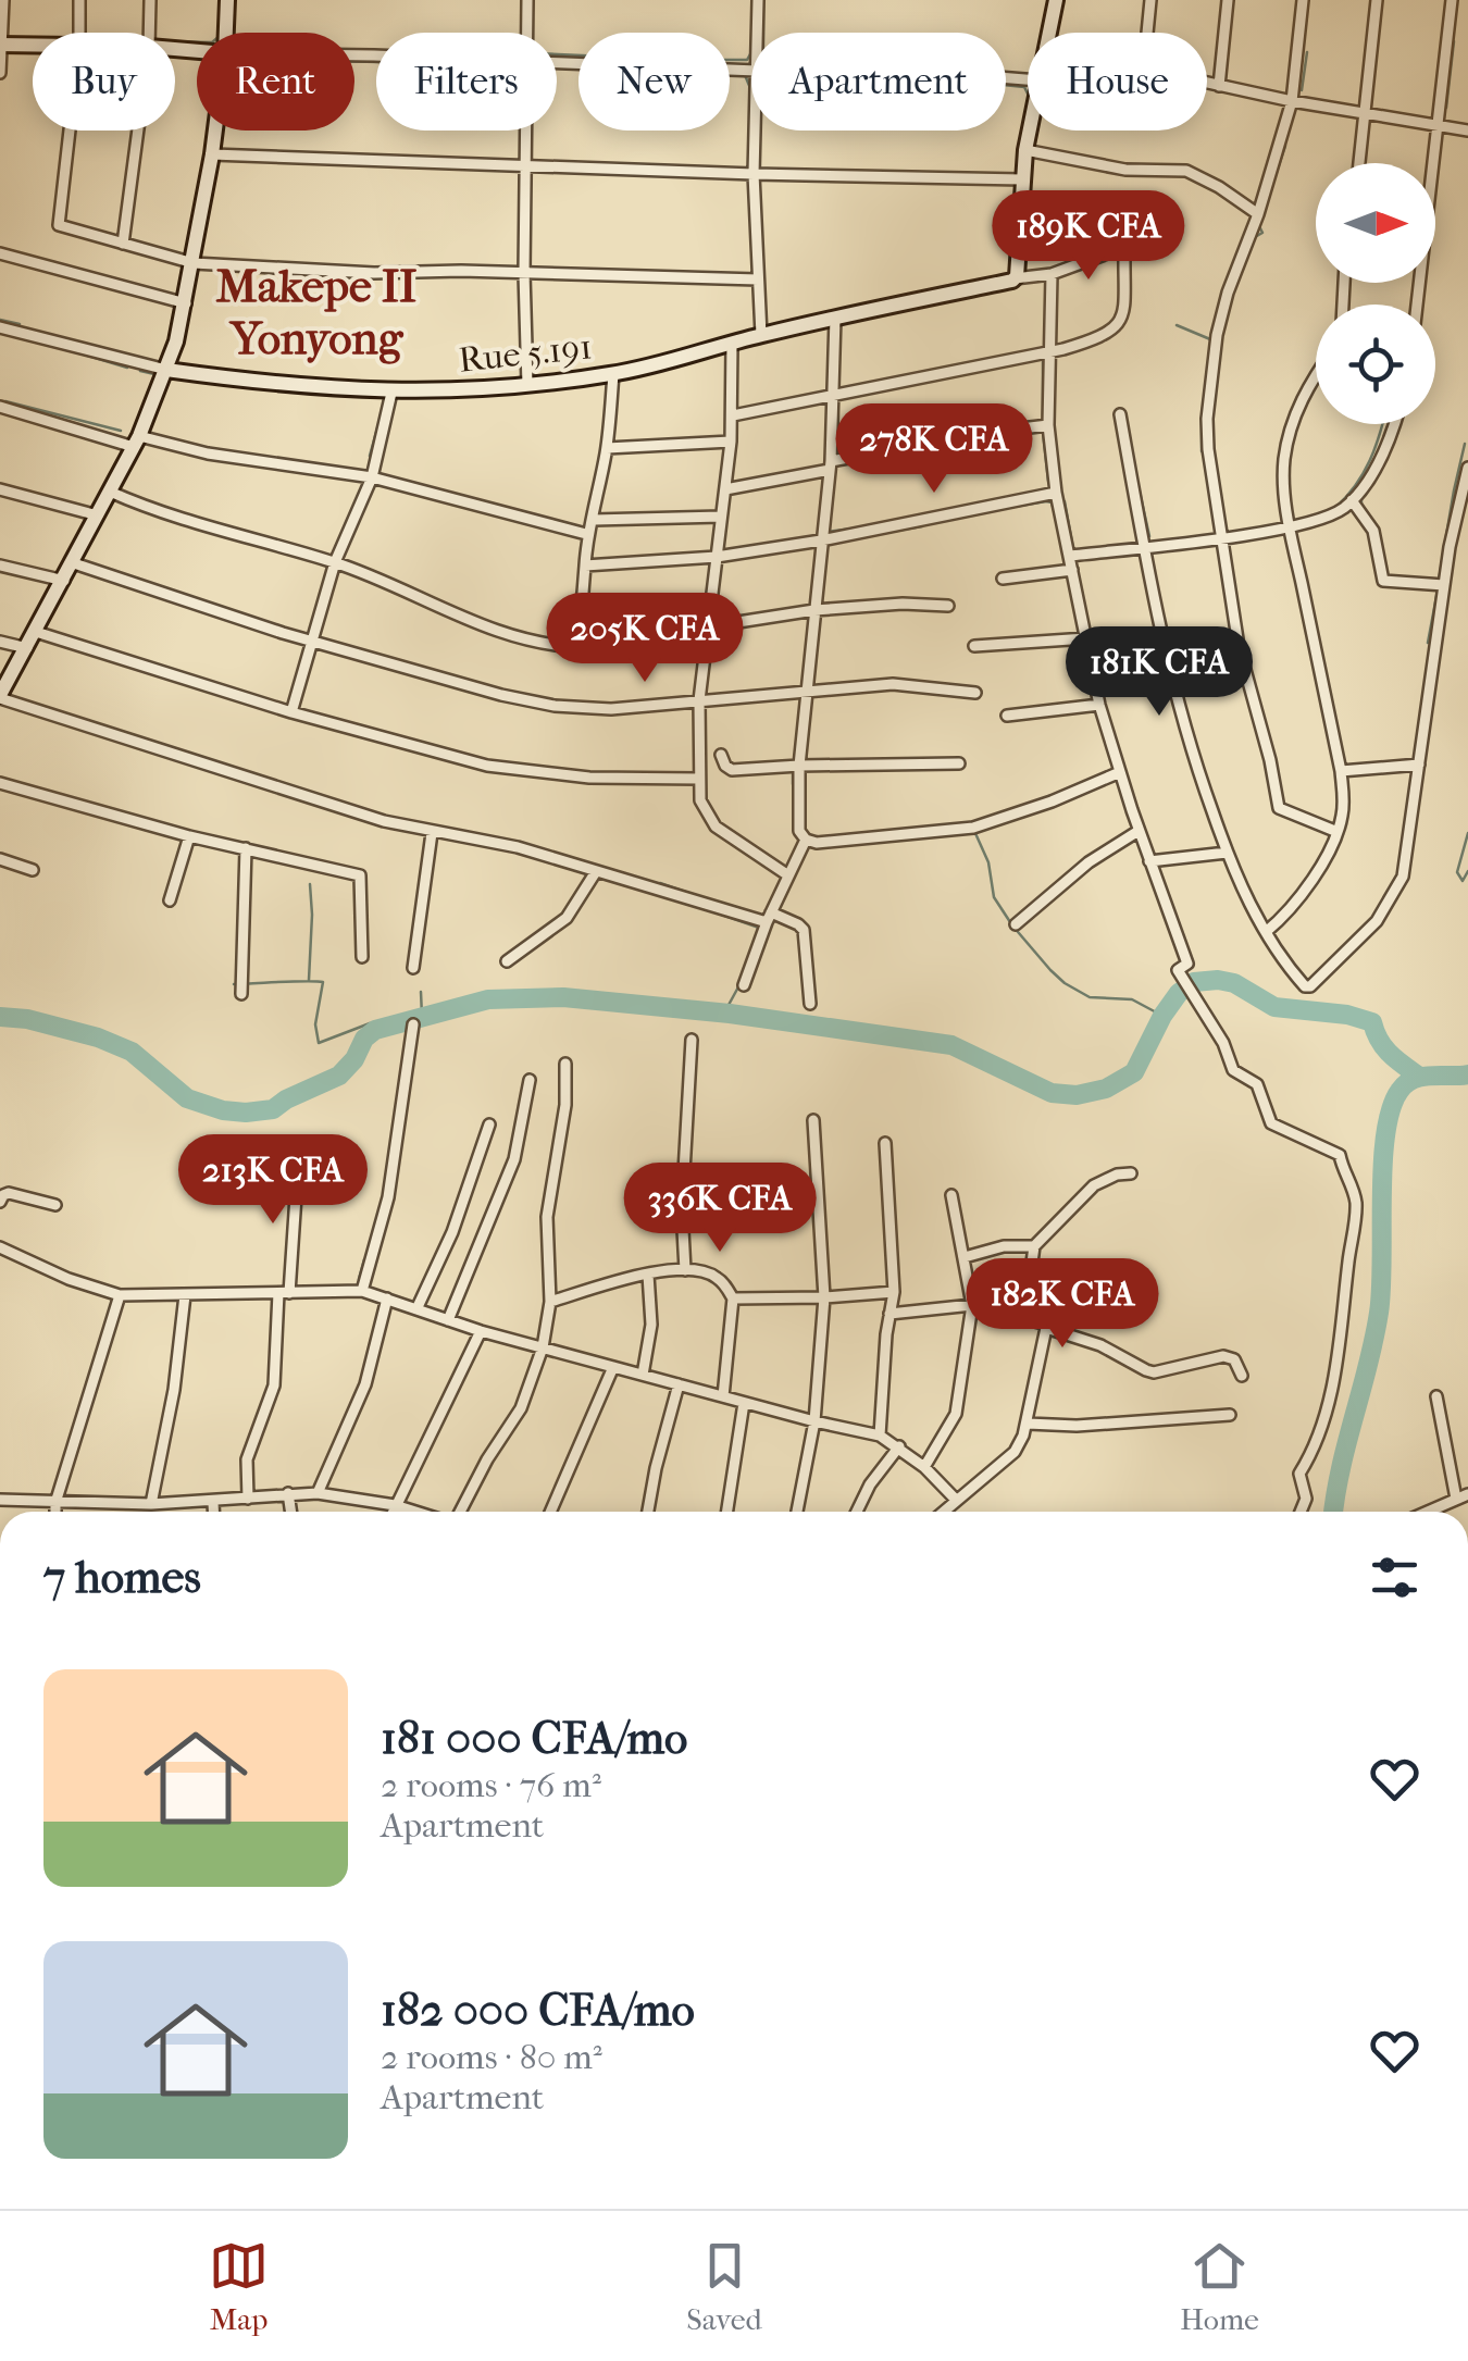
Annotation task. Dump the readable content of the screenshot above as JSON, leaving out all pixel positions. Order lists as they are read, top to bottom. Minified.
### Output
{"streets":{"street":["Rue 5.191"]},"districts":["Makepe II Yonyong"],"north":"right","page":{"chip":["Buy","Rent","Filters","New","Apartment","House"],"price":["189K CFA","278K CFA","205K CFA","181K CFA","213K CFA","336K CFA","182K CFA"],"heading":"7 homes","list":[{"name":"181 000 CFA/mo","note":"2 rooms · 76 m² · Apartment"},{"name":"182 000 CFA/mo","note":"2 rooms · 80 m² · Apartment"}],"tabs":["Map","Saved","Home"]}}
